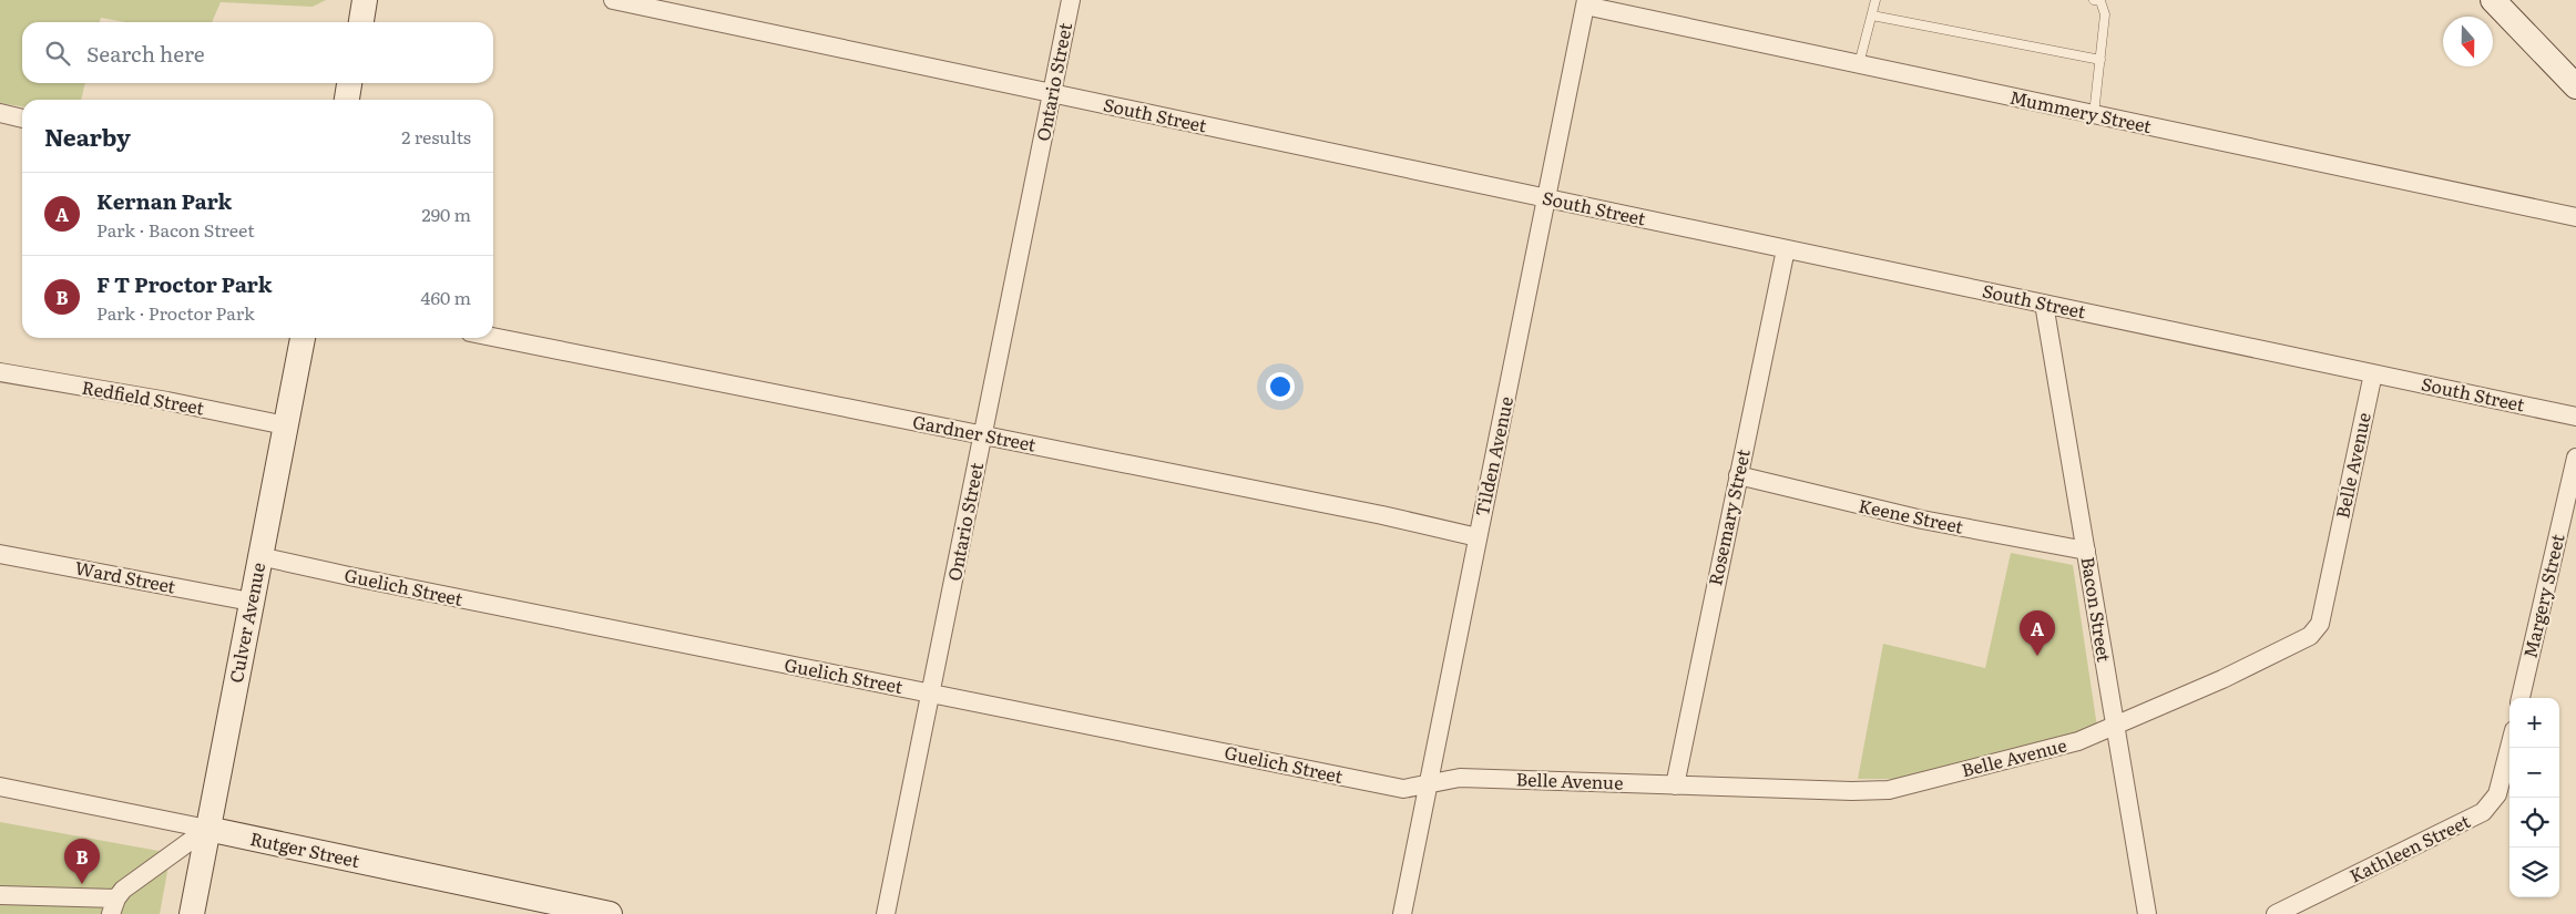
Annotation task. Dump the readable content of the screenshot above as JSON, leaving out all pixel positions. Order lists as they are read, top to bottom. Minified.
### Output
{"streets":{"main road":["Culver Avenue","Rutger Street"],"street":["Ontario Street","Mummery Street","South Street","Redfield Street","Gardner Street","Tilden Avenue","Belle Avenue","Keene Street","Rosemary Street","Ward Street","Guelich Street","Margery Street","Bacon Street","Kathleen Street"]},"crossings":[["Ontario Street","South Street"],["Ontario Street","Gardner Street"],["Ontario Street","Guelich Street"],["Mummery Street","Tilden Avenue"],["South Street","Tilden Avenue"],["South Street","Belle Avenue"],["South Street","Rosemary Street"],["South Street","Bacon Street"],["Redfield Street","Culver Avenue"],["Gardner Street","Tilden Avenue"],["Tilden Avenue","Belle Avenue"],["Tilden Avenue","Guelich Street"],["Belle Avenue","Rosemary Street"],["Belle Avenue","Guelich Street"],["Belle Avenue","Bacon Street"],["Keene Street","Rosemary Street"],["Keene Street","Bacon Street"],["Ward Street","Culver Avenue"],["Guelich Street","Culver Avenue"],["Culver Avenue","Rutger Street"]],"north":"bottom","page":{"search":"Search here","heading":["Nearby","2 results"],"list":[{"mark":"A","name":"Kernan Park","note":"Park · Bacon Street","value":"290 m"},{"mark":"B","name":"F T Proctor Park","note":"Park · Proctor Park","value":"460 m"}],"pins":["A","B"],"map_buttons":["+","−"]}}
